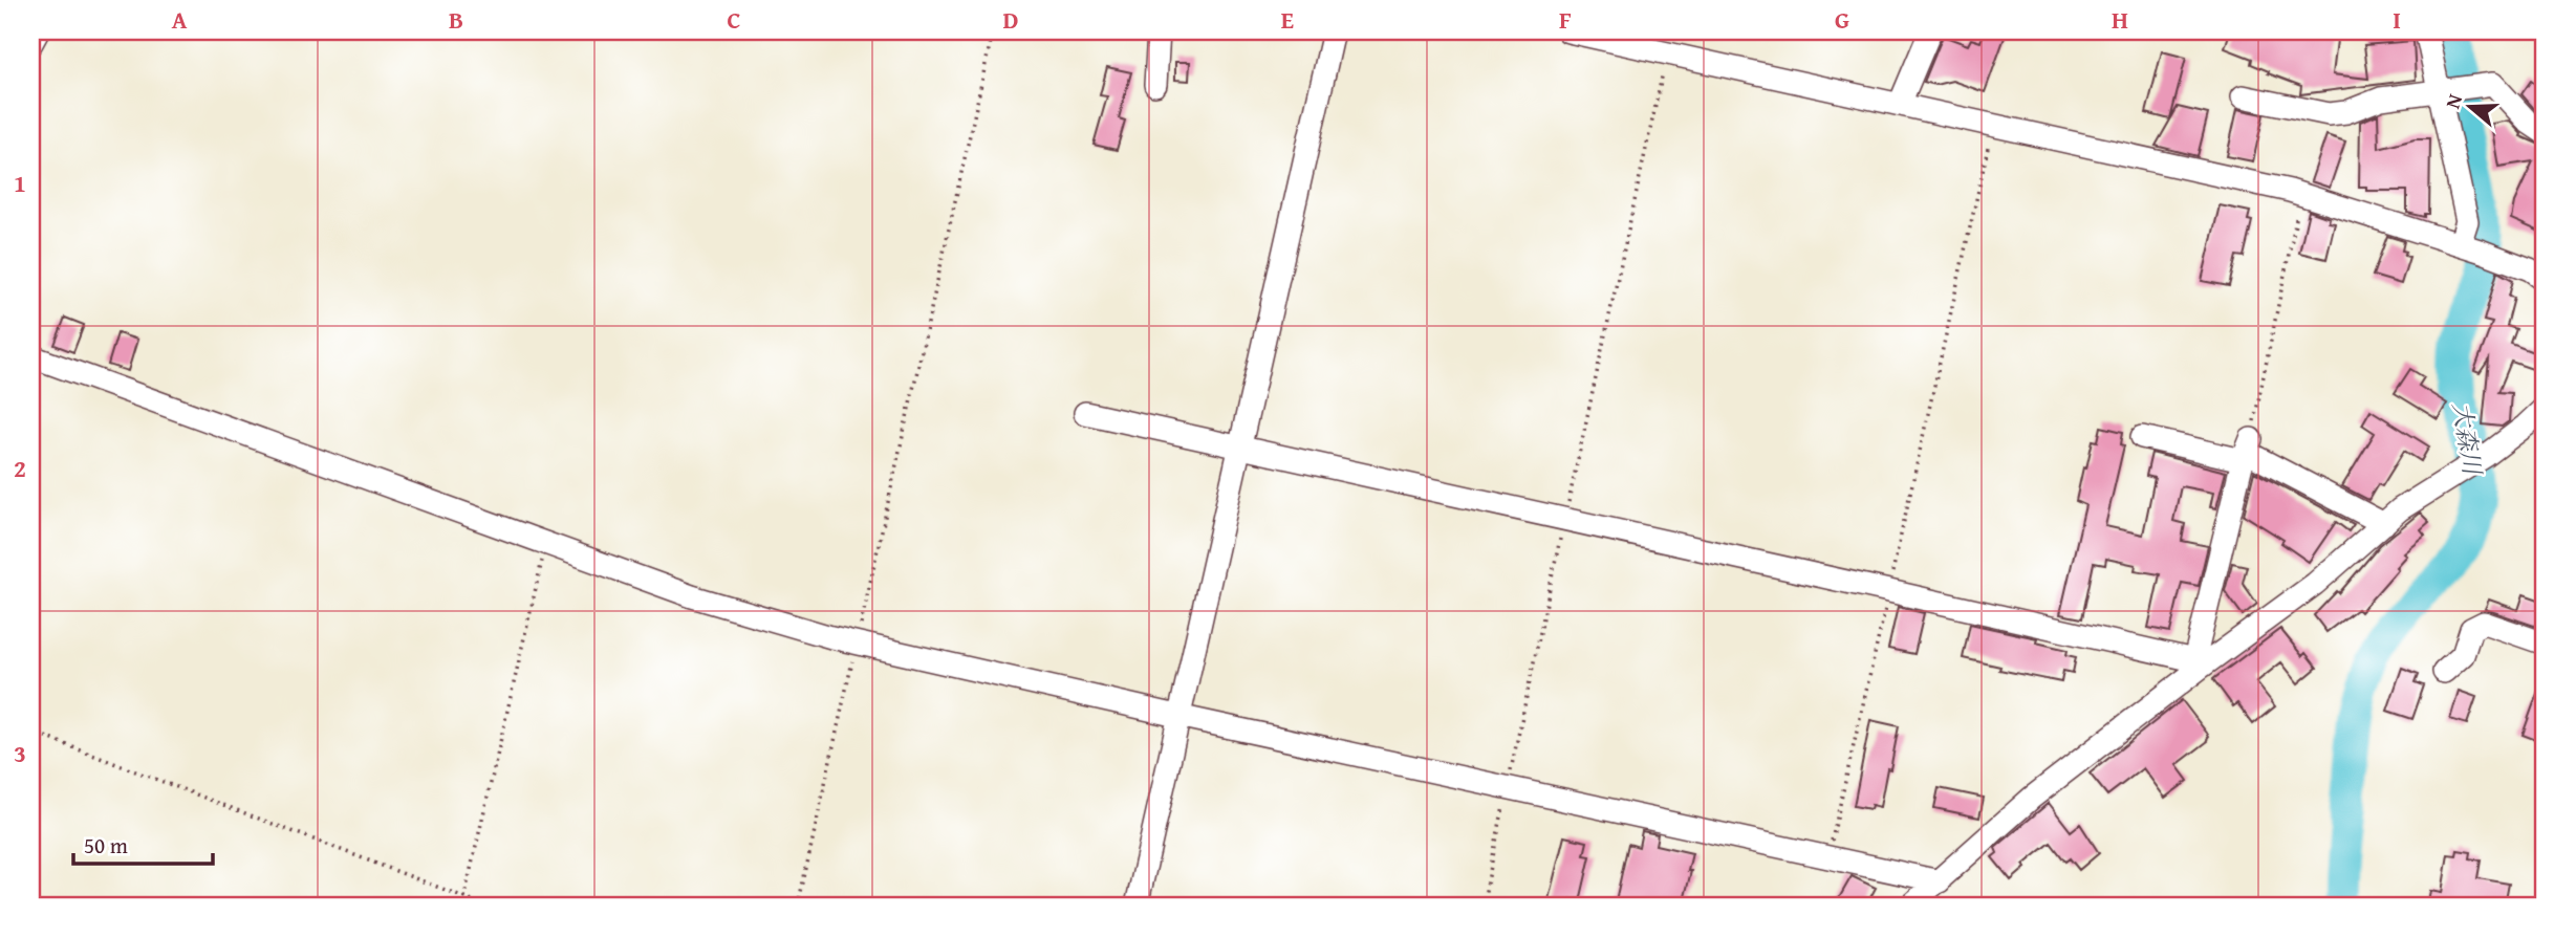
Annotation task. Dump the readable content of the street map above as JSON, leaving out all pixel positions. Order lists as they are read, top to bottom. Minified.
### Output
{"water":["大森川"],"scale_bar":"50 m","north":"left","grid":{"columns":["A","B","C","D","E","F","G","H","I"],"rows":["1","2","3"]}}
